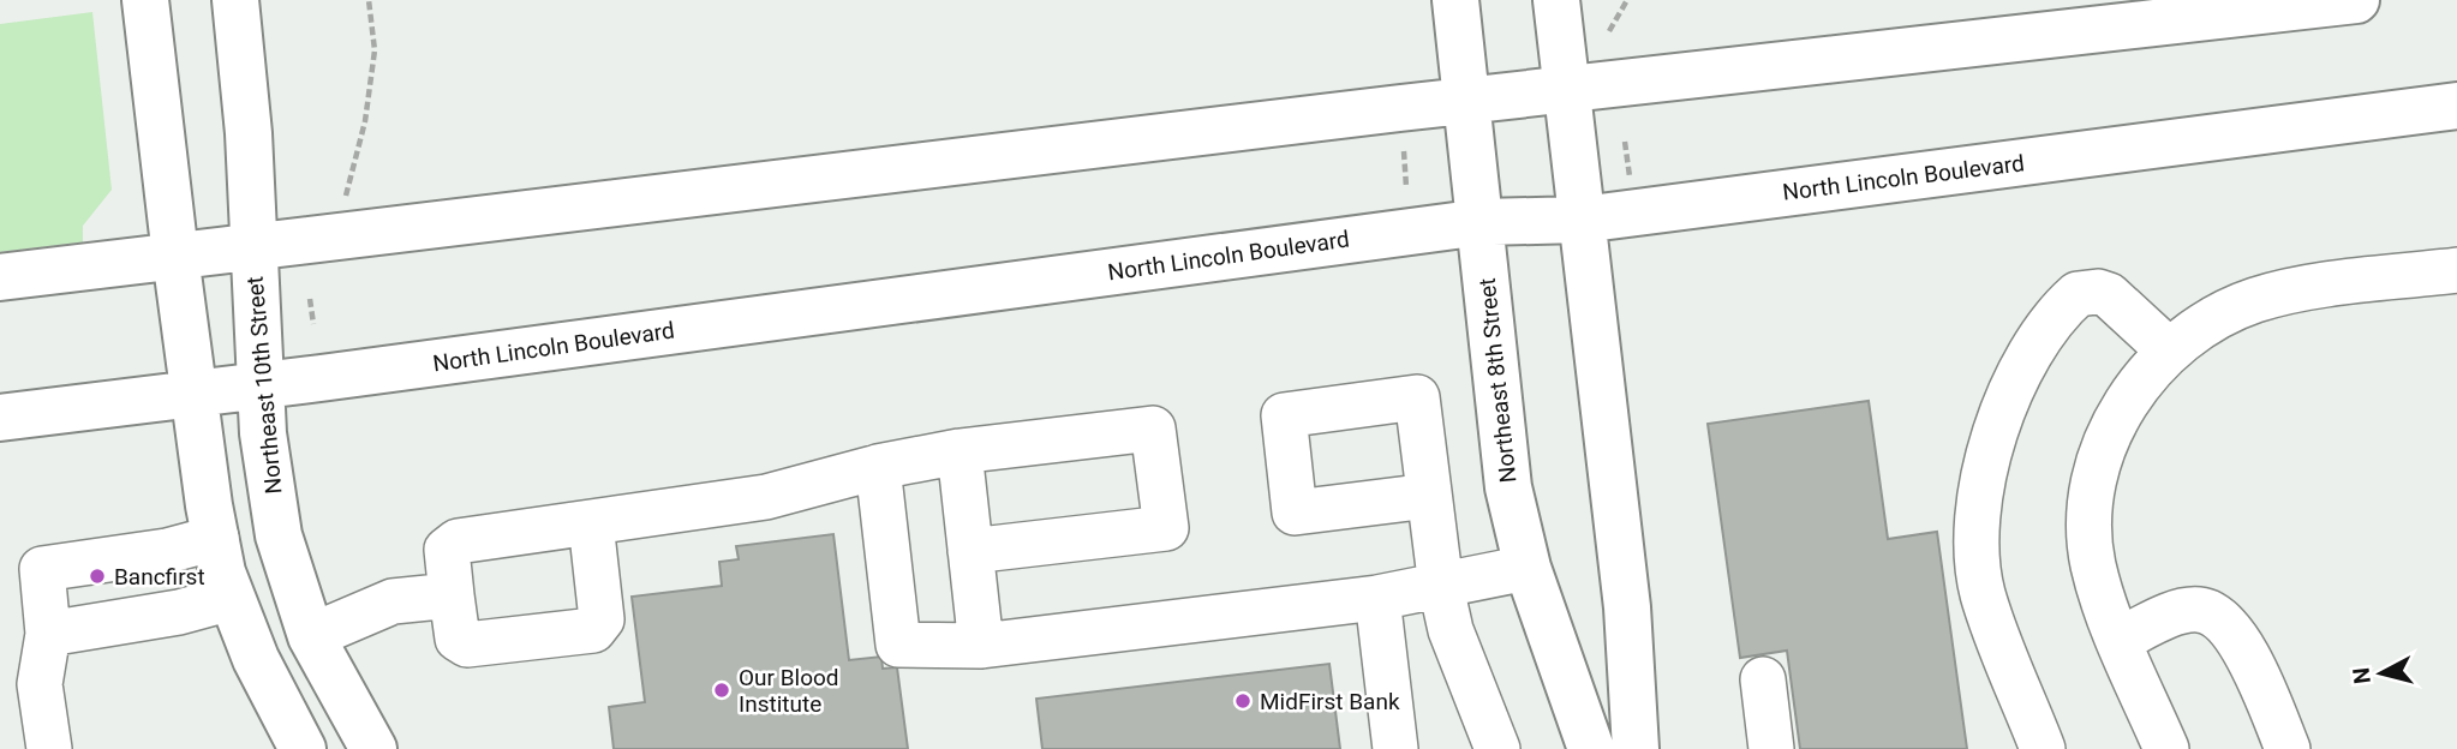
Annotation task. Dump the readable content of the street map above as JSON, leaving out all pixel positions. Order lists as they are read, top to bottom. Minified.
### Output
{"streets":{"main road":["North Lincoln Boulevard","Northeast 8th Street","Northeast 10th Street"]},"crossings":[["North Lincoln Boulevard","Northeast 8th Street"],["North Lincoln Boulevard","Northeast 10th Street"]],"places":["Bancfirst","Our Blood Institute","MidFirst Bank"],"north":"left"}
